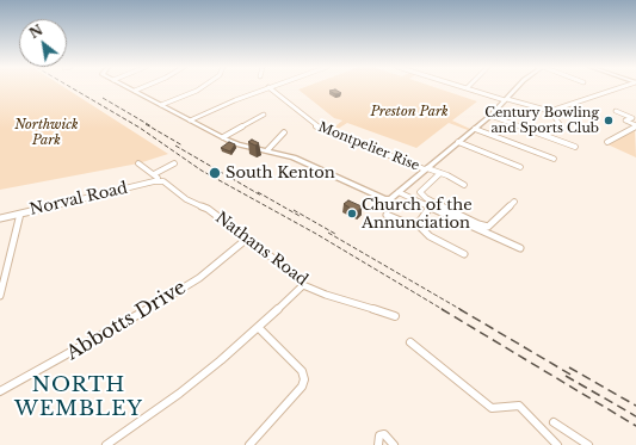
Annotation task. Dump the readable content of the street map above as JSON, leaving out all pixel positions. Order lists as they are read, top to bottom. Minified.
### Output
{"streets":{"street":["Montpelier Rise","Norval Road","Nathans Road","Abbotts Drive"]},"crossings":[["Norval Road","Nathans Road"],["Nathans Road","Abbotts Drive"]],"districts":["NORTH WEMBLEY"],"parks":["Preston Park","Northwick Park"],"places":["Century Bowling and Sports Club","South Kenton","Church of the Annunciation"],"north":"top left"}
